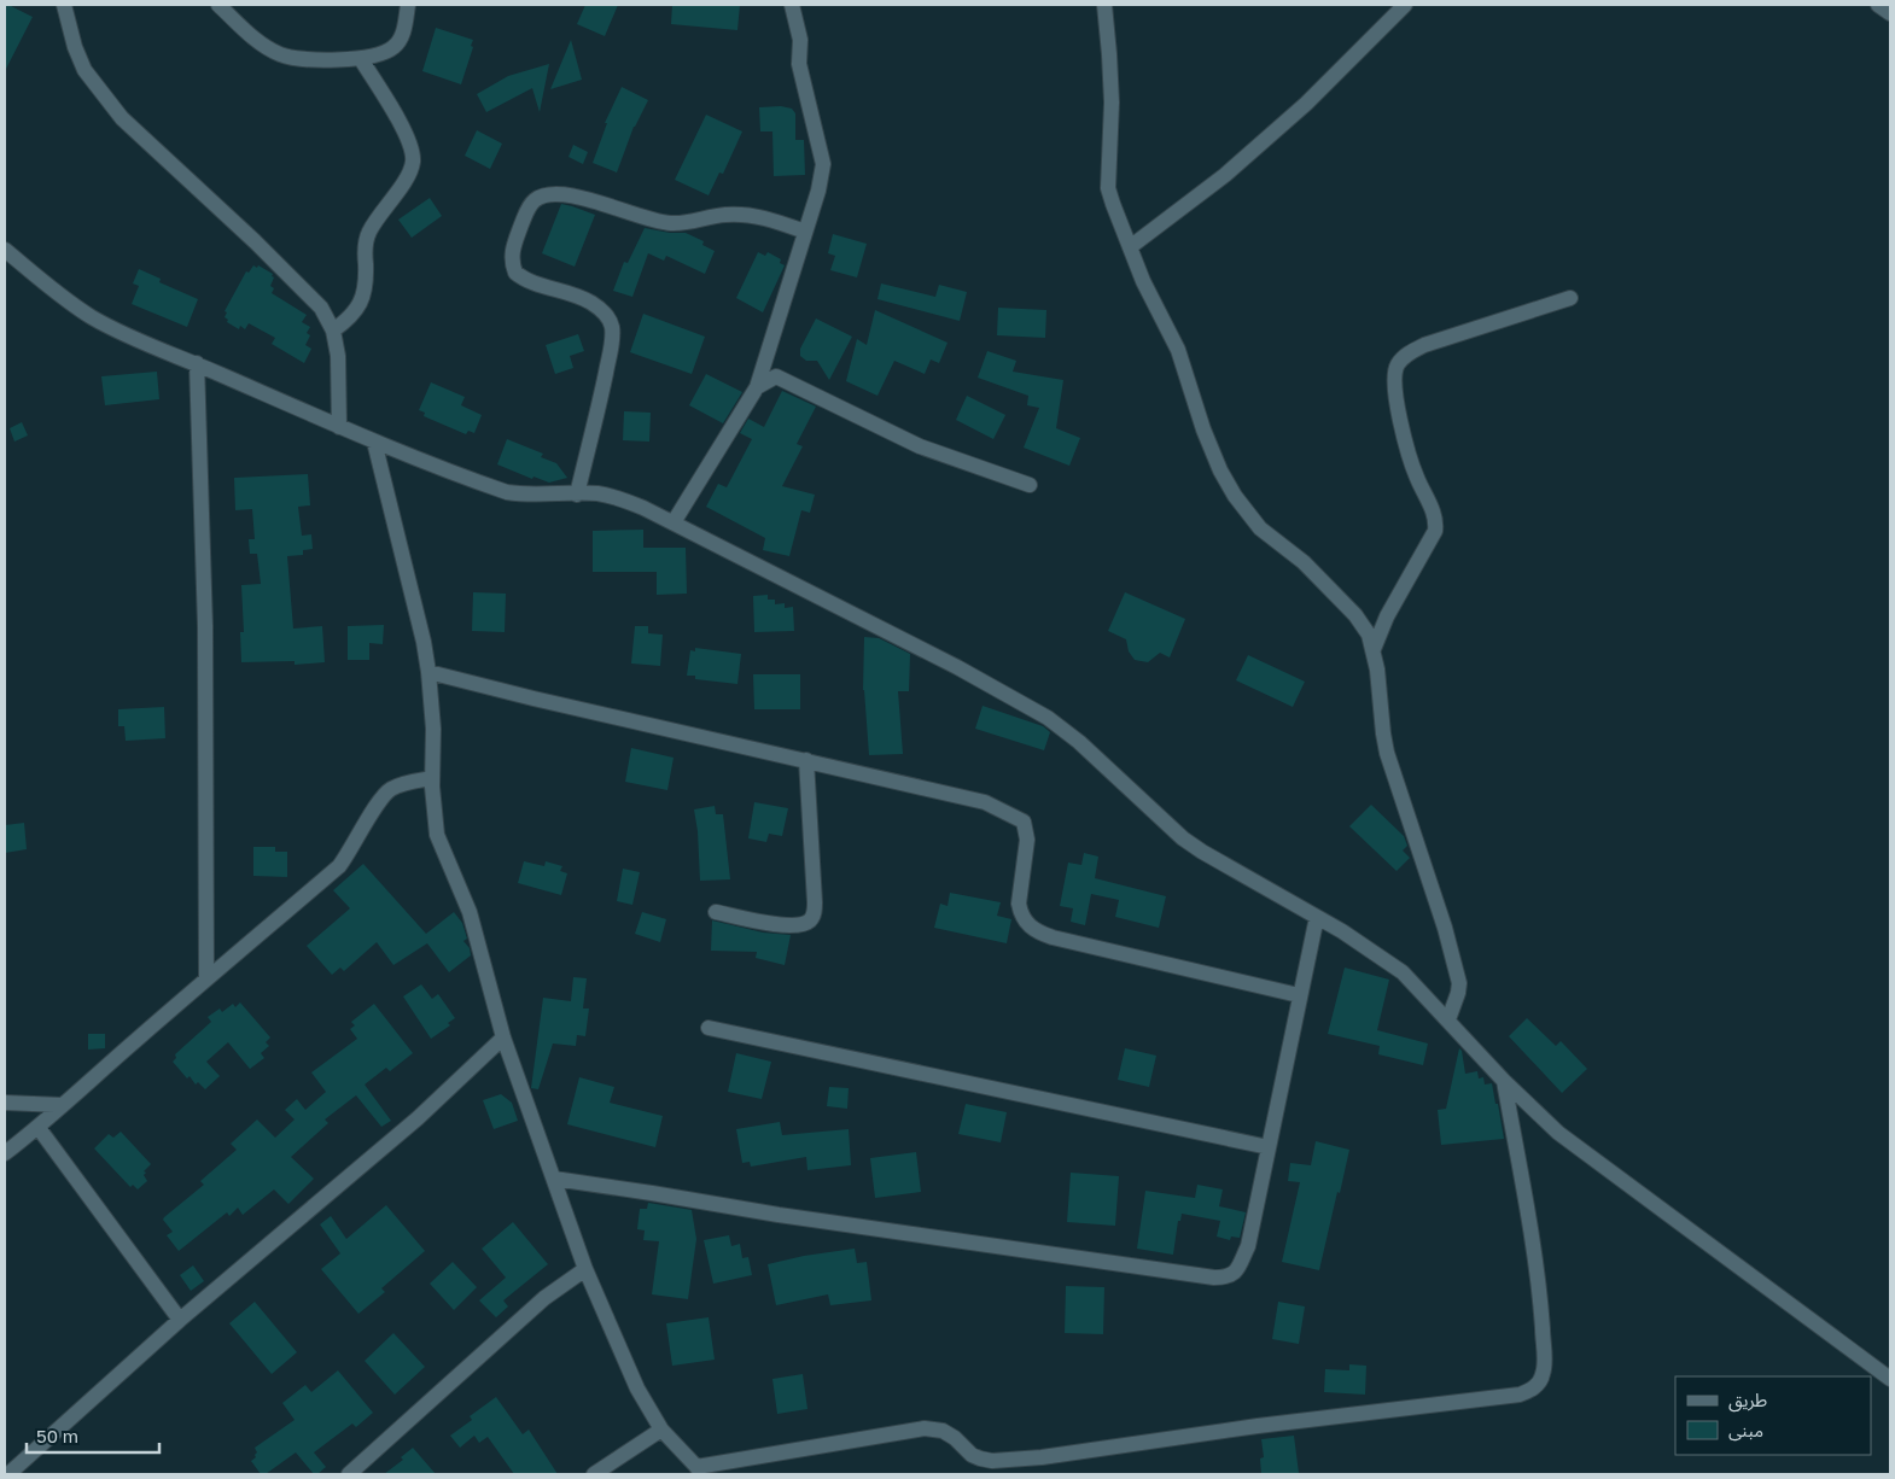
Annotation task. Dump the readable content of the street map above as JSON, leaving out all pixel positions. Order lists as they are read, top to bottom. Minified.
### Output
{"legend":["طريق","مبنى"],"scale_bar":"50 m"}
